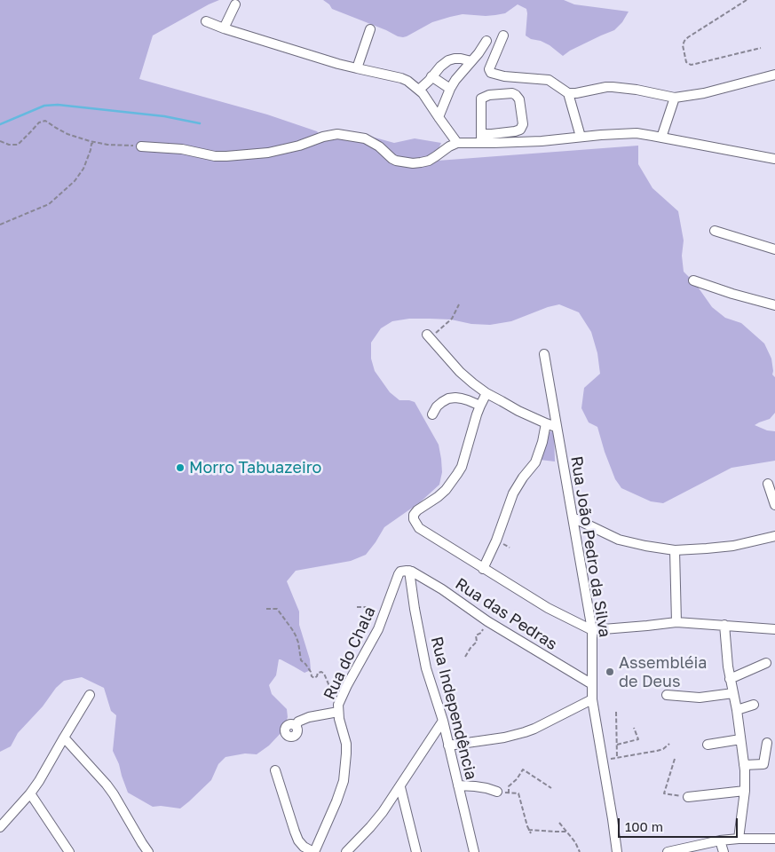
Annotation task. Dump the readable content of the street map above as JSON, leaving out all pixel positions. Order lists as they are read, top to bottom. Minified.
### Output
{"streets":{"street":["Rua João Pedro da Silva","Rua das Pedras","Rua do Chala","Rua Independência"]},"crossings":[["Rua João Pedro da Silva","Rua das Pedras"],["Rua das Pedras","Rua do Chala"],["Rua das Pedras","Rua Independência"],["Rua do Chala","Rua Independência"]],"places":["Morro Tabuazeiro","Assembléia de Deus"],"scale_bar":"100 m"}
